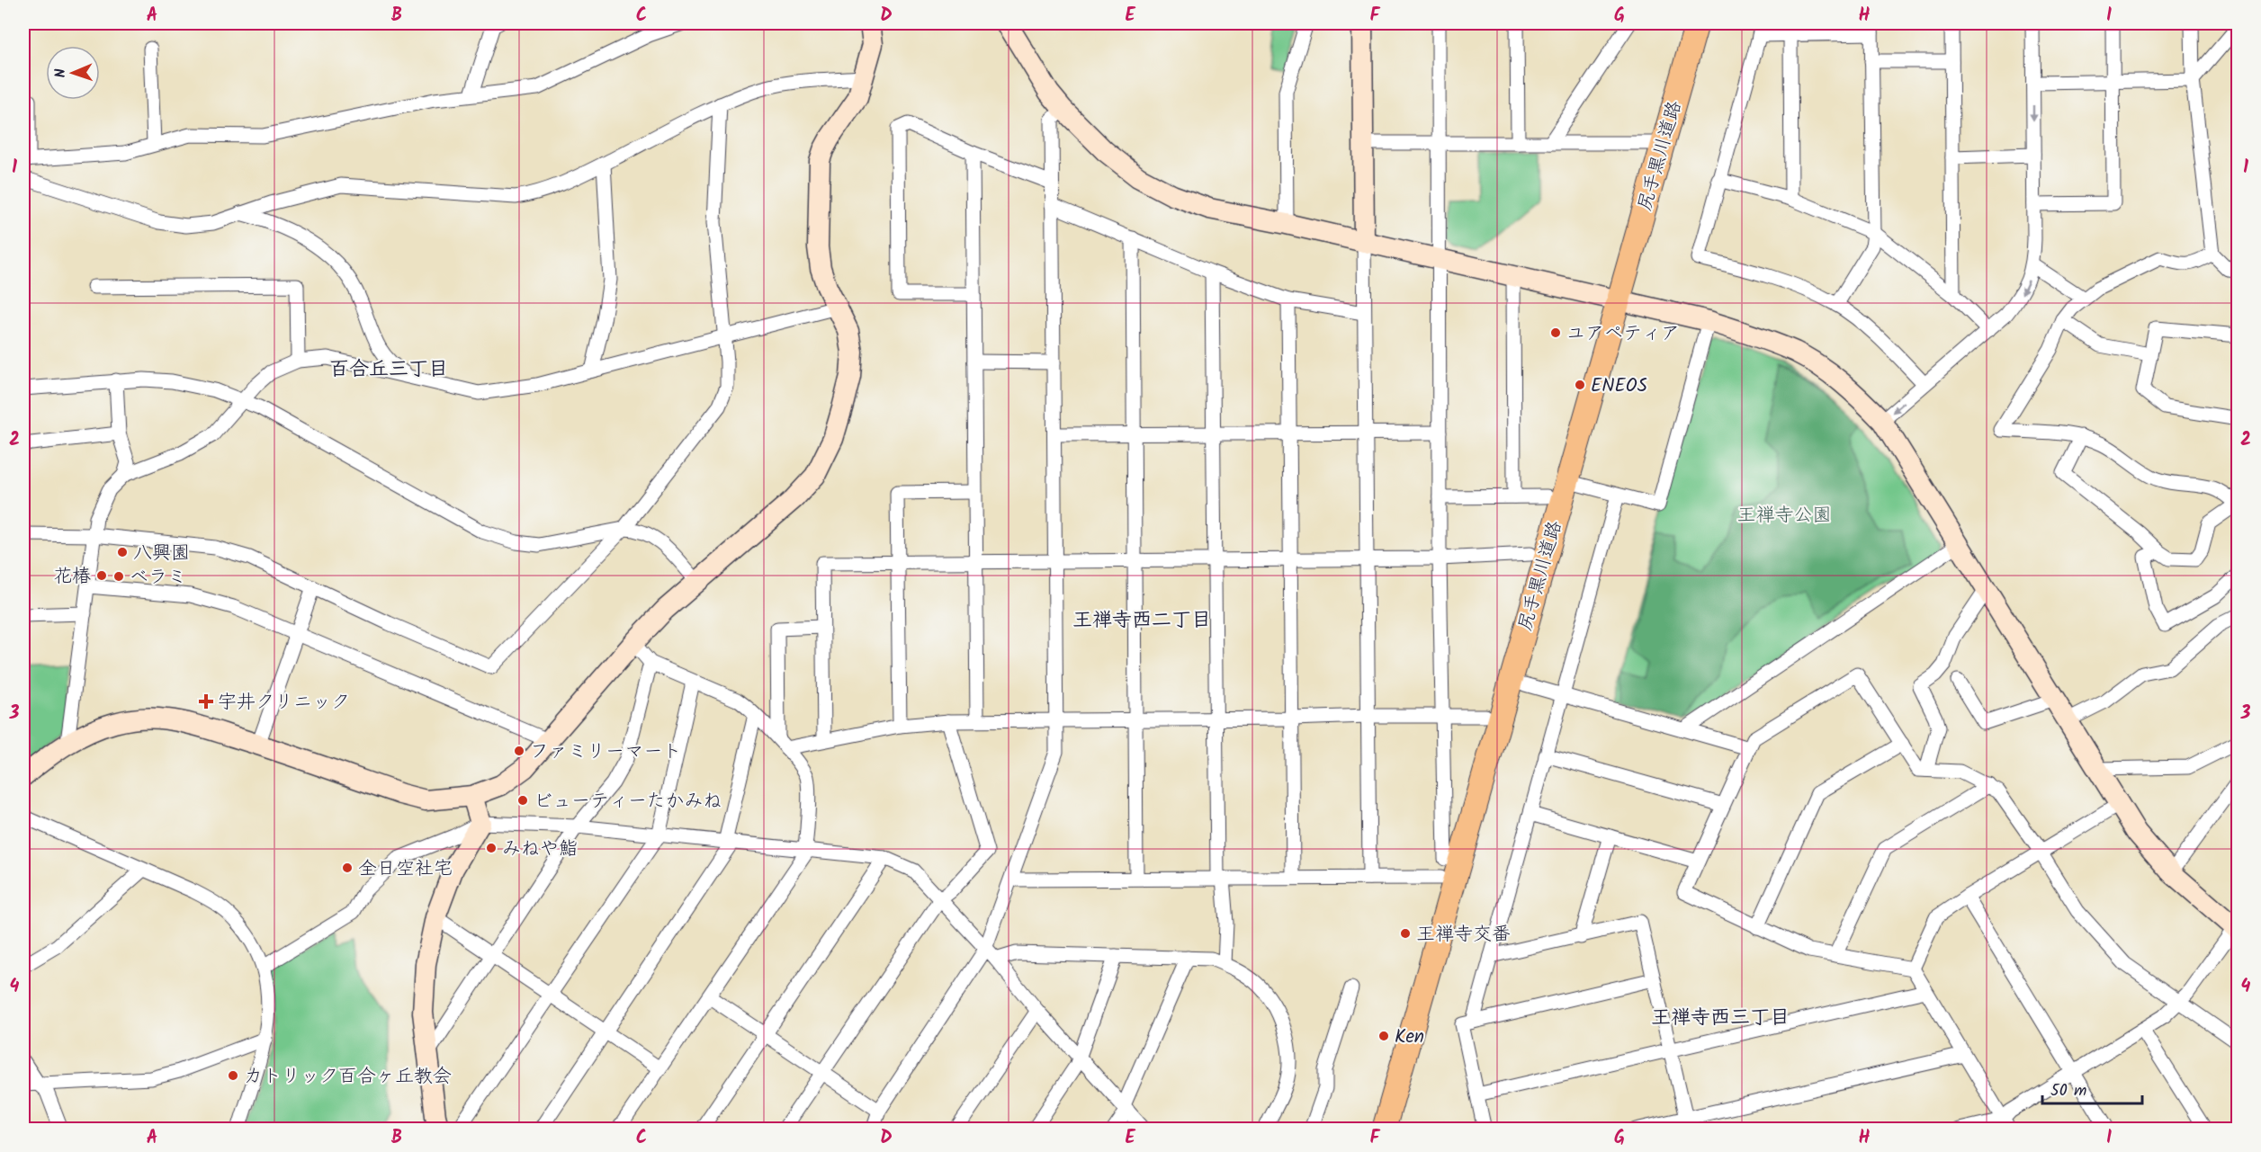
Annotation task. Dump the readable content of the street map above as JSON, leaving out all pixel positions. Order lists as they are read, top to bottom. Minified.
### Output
{"streets":{"main road":["尻手黒川道路"]},"districts":["百合丘三丁目","王禅寺西二丁目","王禅寺西三丁目"],"parks":["王禅寺公園"],"places":{"other":["ユアペティア","ENEOS","八興園","花椿","ベラミ","ファミリーマート","ビューティーたかみね","みねや鮨","全日空社宅","王禅寺交番","Ken","カトリック百合ヶ丘教会"],"health":["宇井クリニック"]},"scale_bar":"50 m","north":"left","grid":{"columns":["A","B","C","D","E","F","G","H","I"],"rows":["1","2","3","4"]}}
